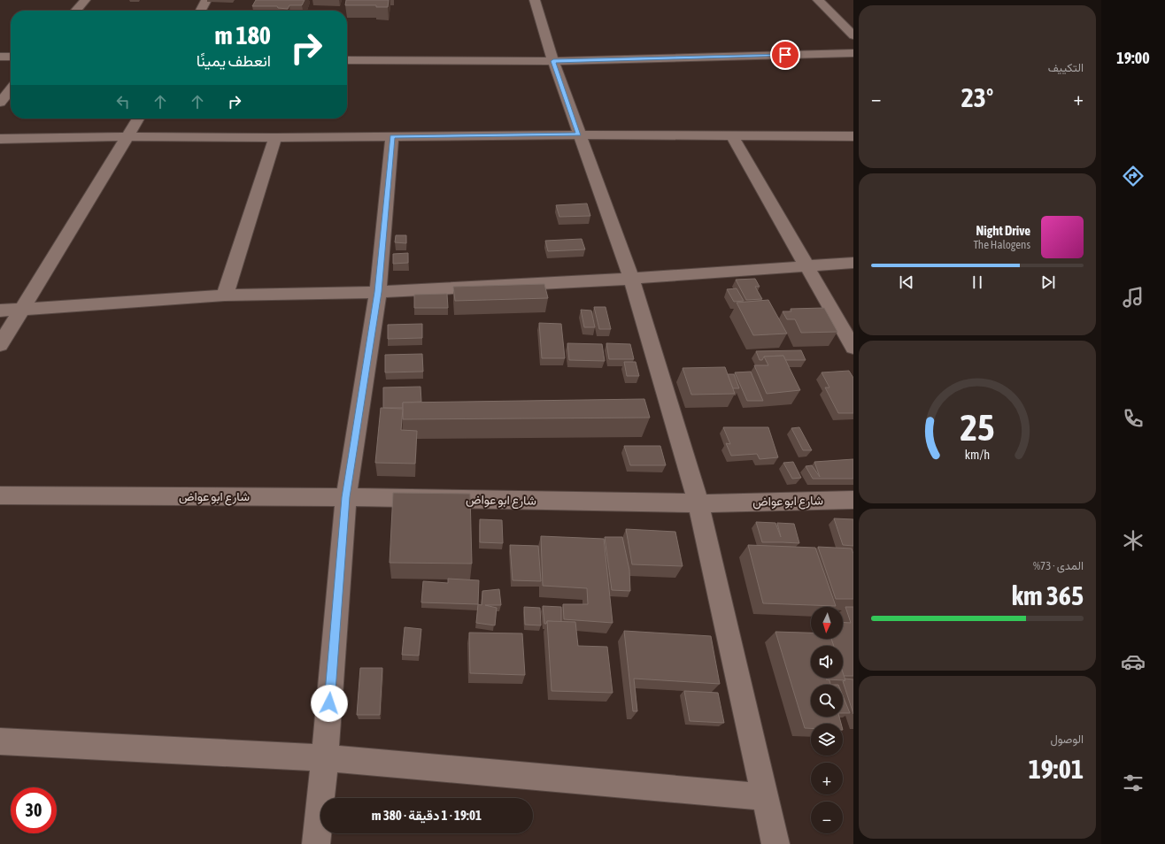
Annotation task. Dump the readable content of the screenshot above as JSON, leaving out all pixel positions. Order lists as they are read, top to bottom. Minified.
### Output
{"streets":{"street":["شارع ابو عواض"]},"north":"bottom","page":{"tabs":"19:00","tile":["التكييف",["المدى · 73%","365 km"],["الوصول","19:01"]],"turn":["180 m","انعطف يمينًا"],"heat":["−","23°","+"],"song":["Night Drive","The Halogens"],"map_buttons":["+","−"],"limit":"30","trip":"19:01 · 1 دقيقة · 380 m","gauge":["25","km/h"]}}
